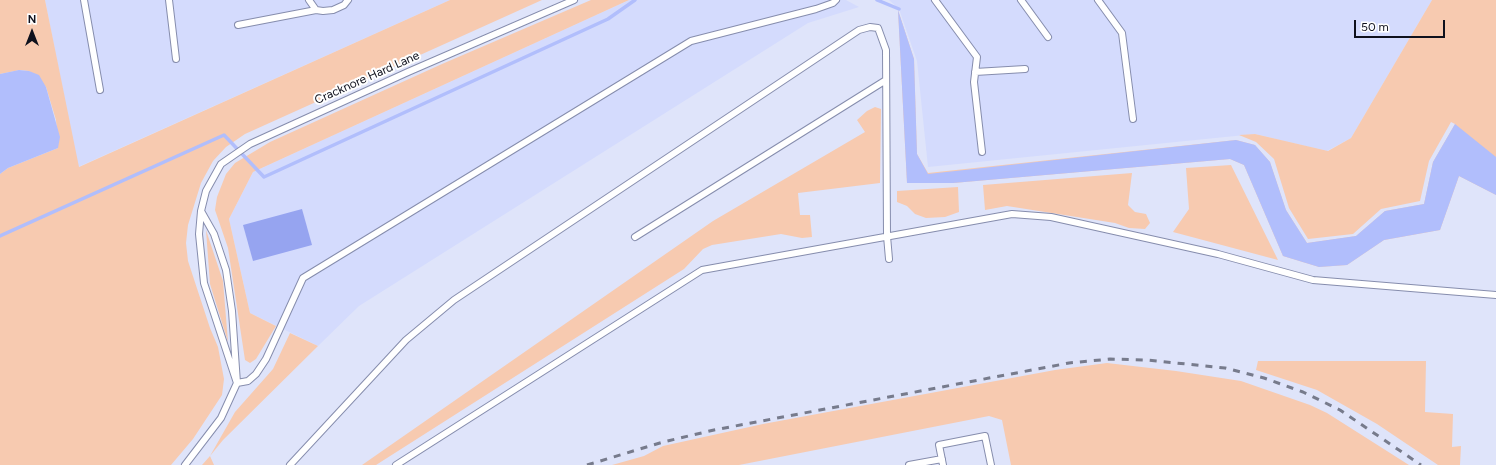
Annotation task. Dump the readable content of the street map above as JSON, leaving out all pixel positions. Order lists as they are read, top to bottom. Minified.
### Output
{"streets":{"lane":["Cracknore Hard Lane"]},"scale_bar":"50 m","north":"top"}
